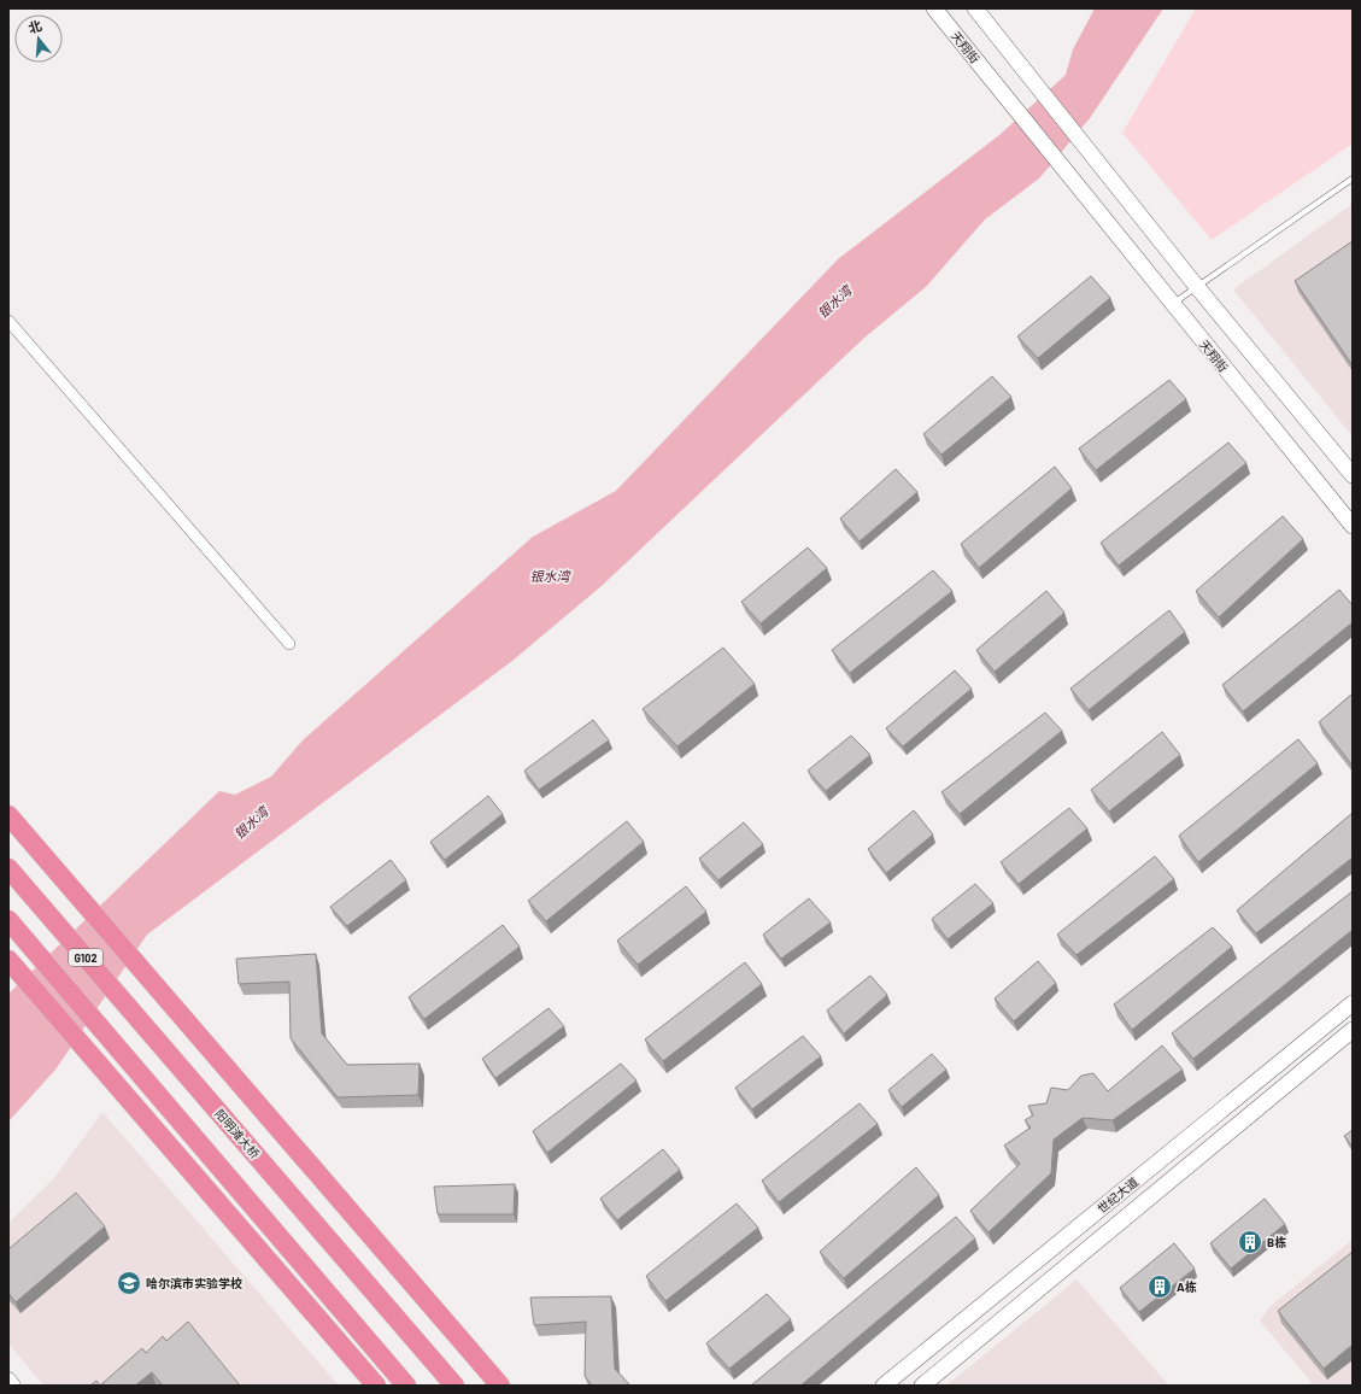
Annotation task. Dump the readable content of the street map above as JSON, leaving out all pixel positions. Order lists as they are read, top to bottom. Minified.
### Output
{"streets":{"highway":["G102","阳明滩大桥"],"main road":["天翔街","世纪大道"]},"water":["银水湾"],"places":{"building":["B栋","A栋"],"school or university":["哈尔滨市实验学校"]},"north":"top"}
